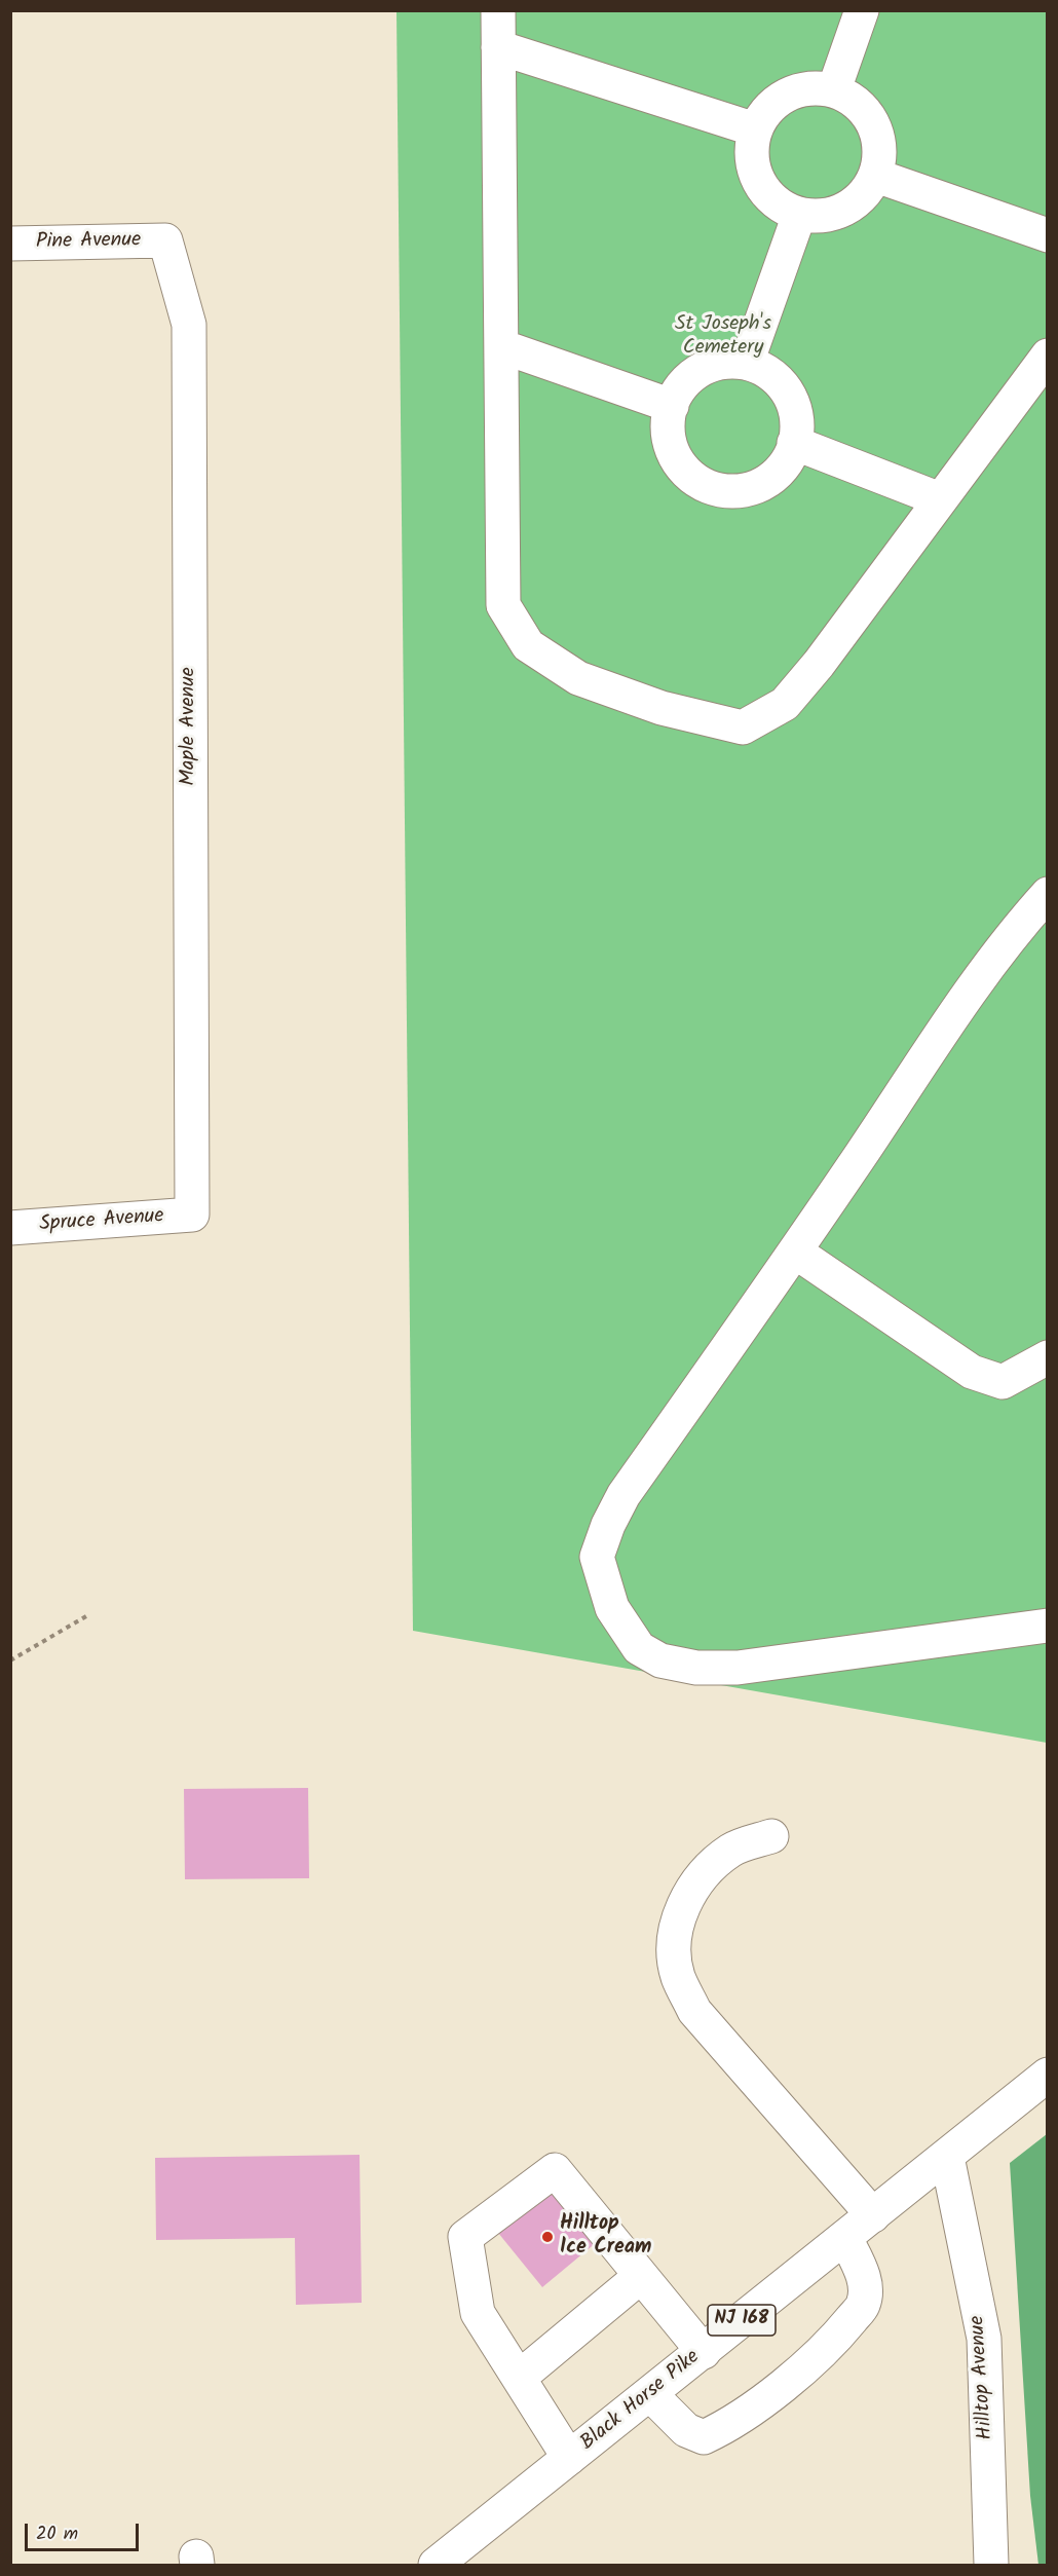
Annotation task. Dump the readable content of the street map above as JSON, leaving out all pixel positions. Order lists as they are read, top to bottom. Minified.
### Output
{"streets":{"street":["Pine Avenue","Maple Avenue","Spruce Avenue","NJ 168","Hilltop Avenue","Black Horse Pike"]},"crossings":[["Pine Avenue","Maple Avenue"],["Maple Avenue","Spruce Avenue"],["Hilltop Avenue","Black Horse Pike"]],"parks":["St Joseph's Cemetery"],"places":["Hilltop Ice Cream"],"scale_bar":"20 m"}
